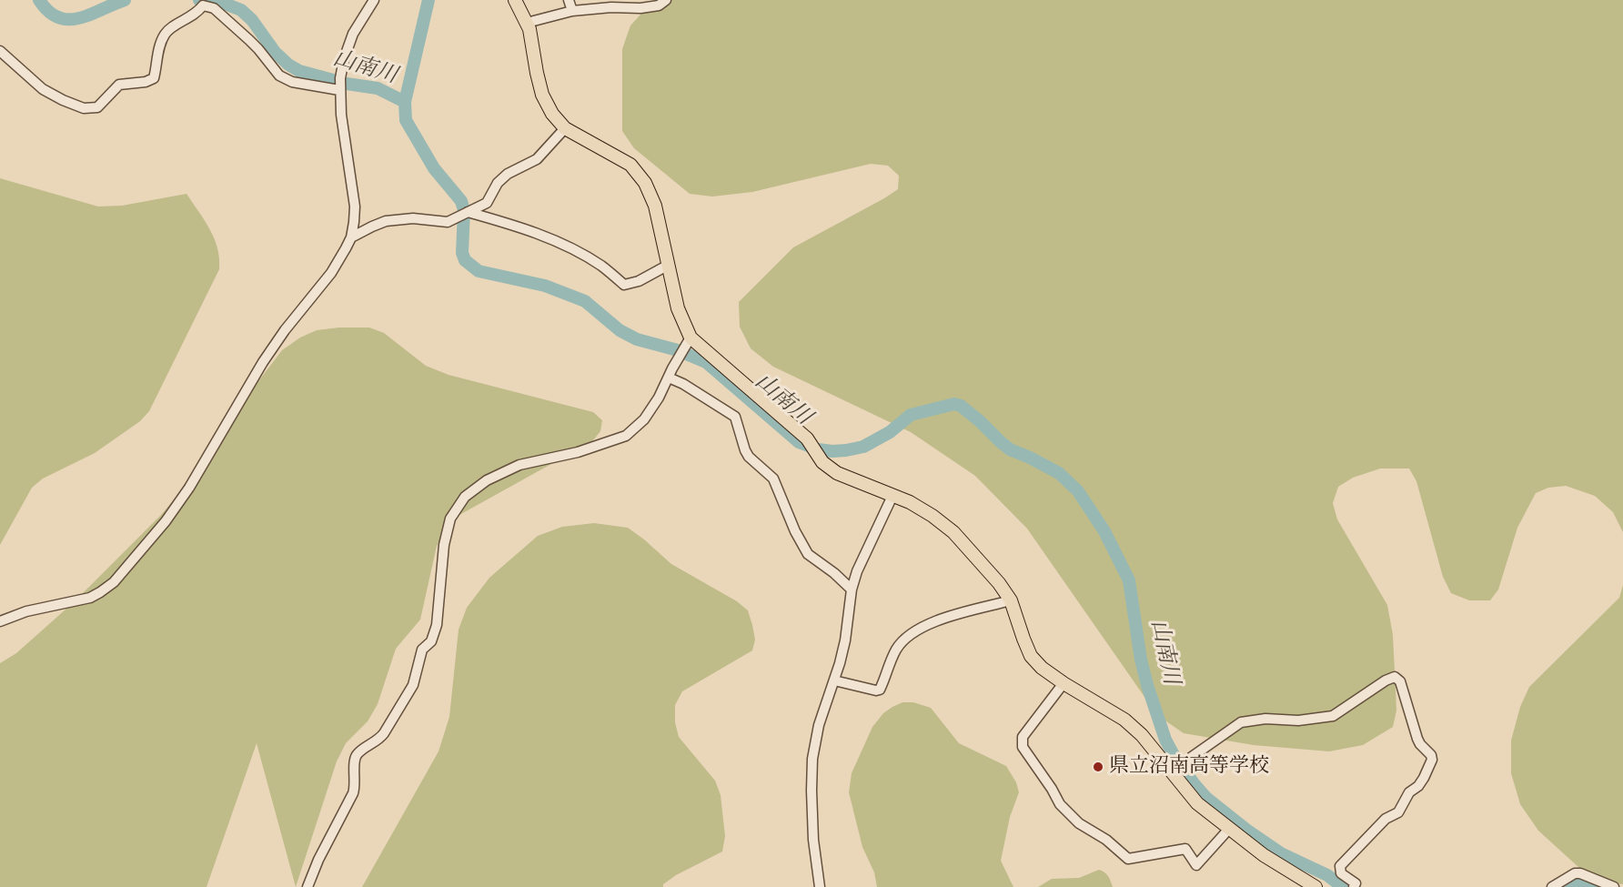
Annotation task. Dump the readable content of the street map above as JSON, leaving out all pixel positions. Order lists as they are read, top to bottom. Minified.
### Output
{"water":["山南川"],"places":["県立沼南高等学校"]}
